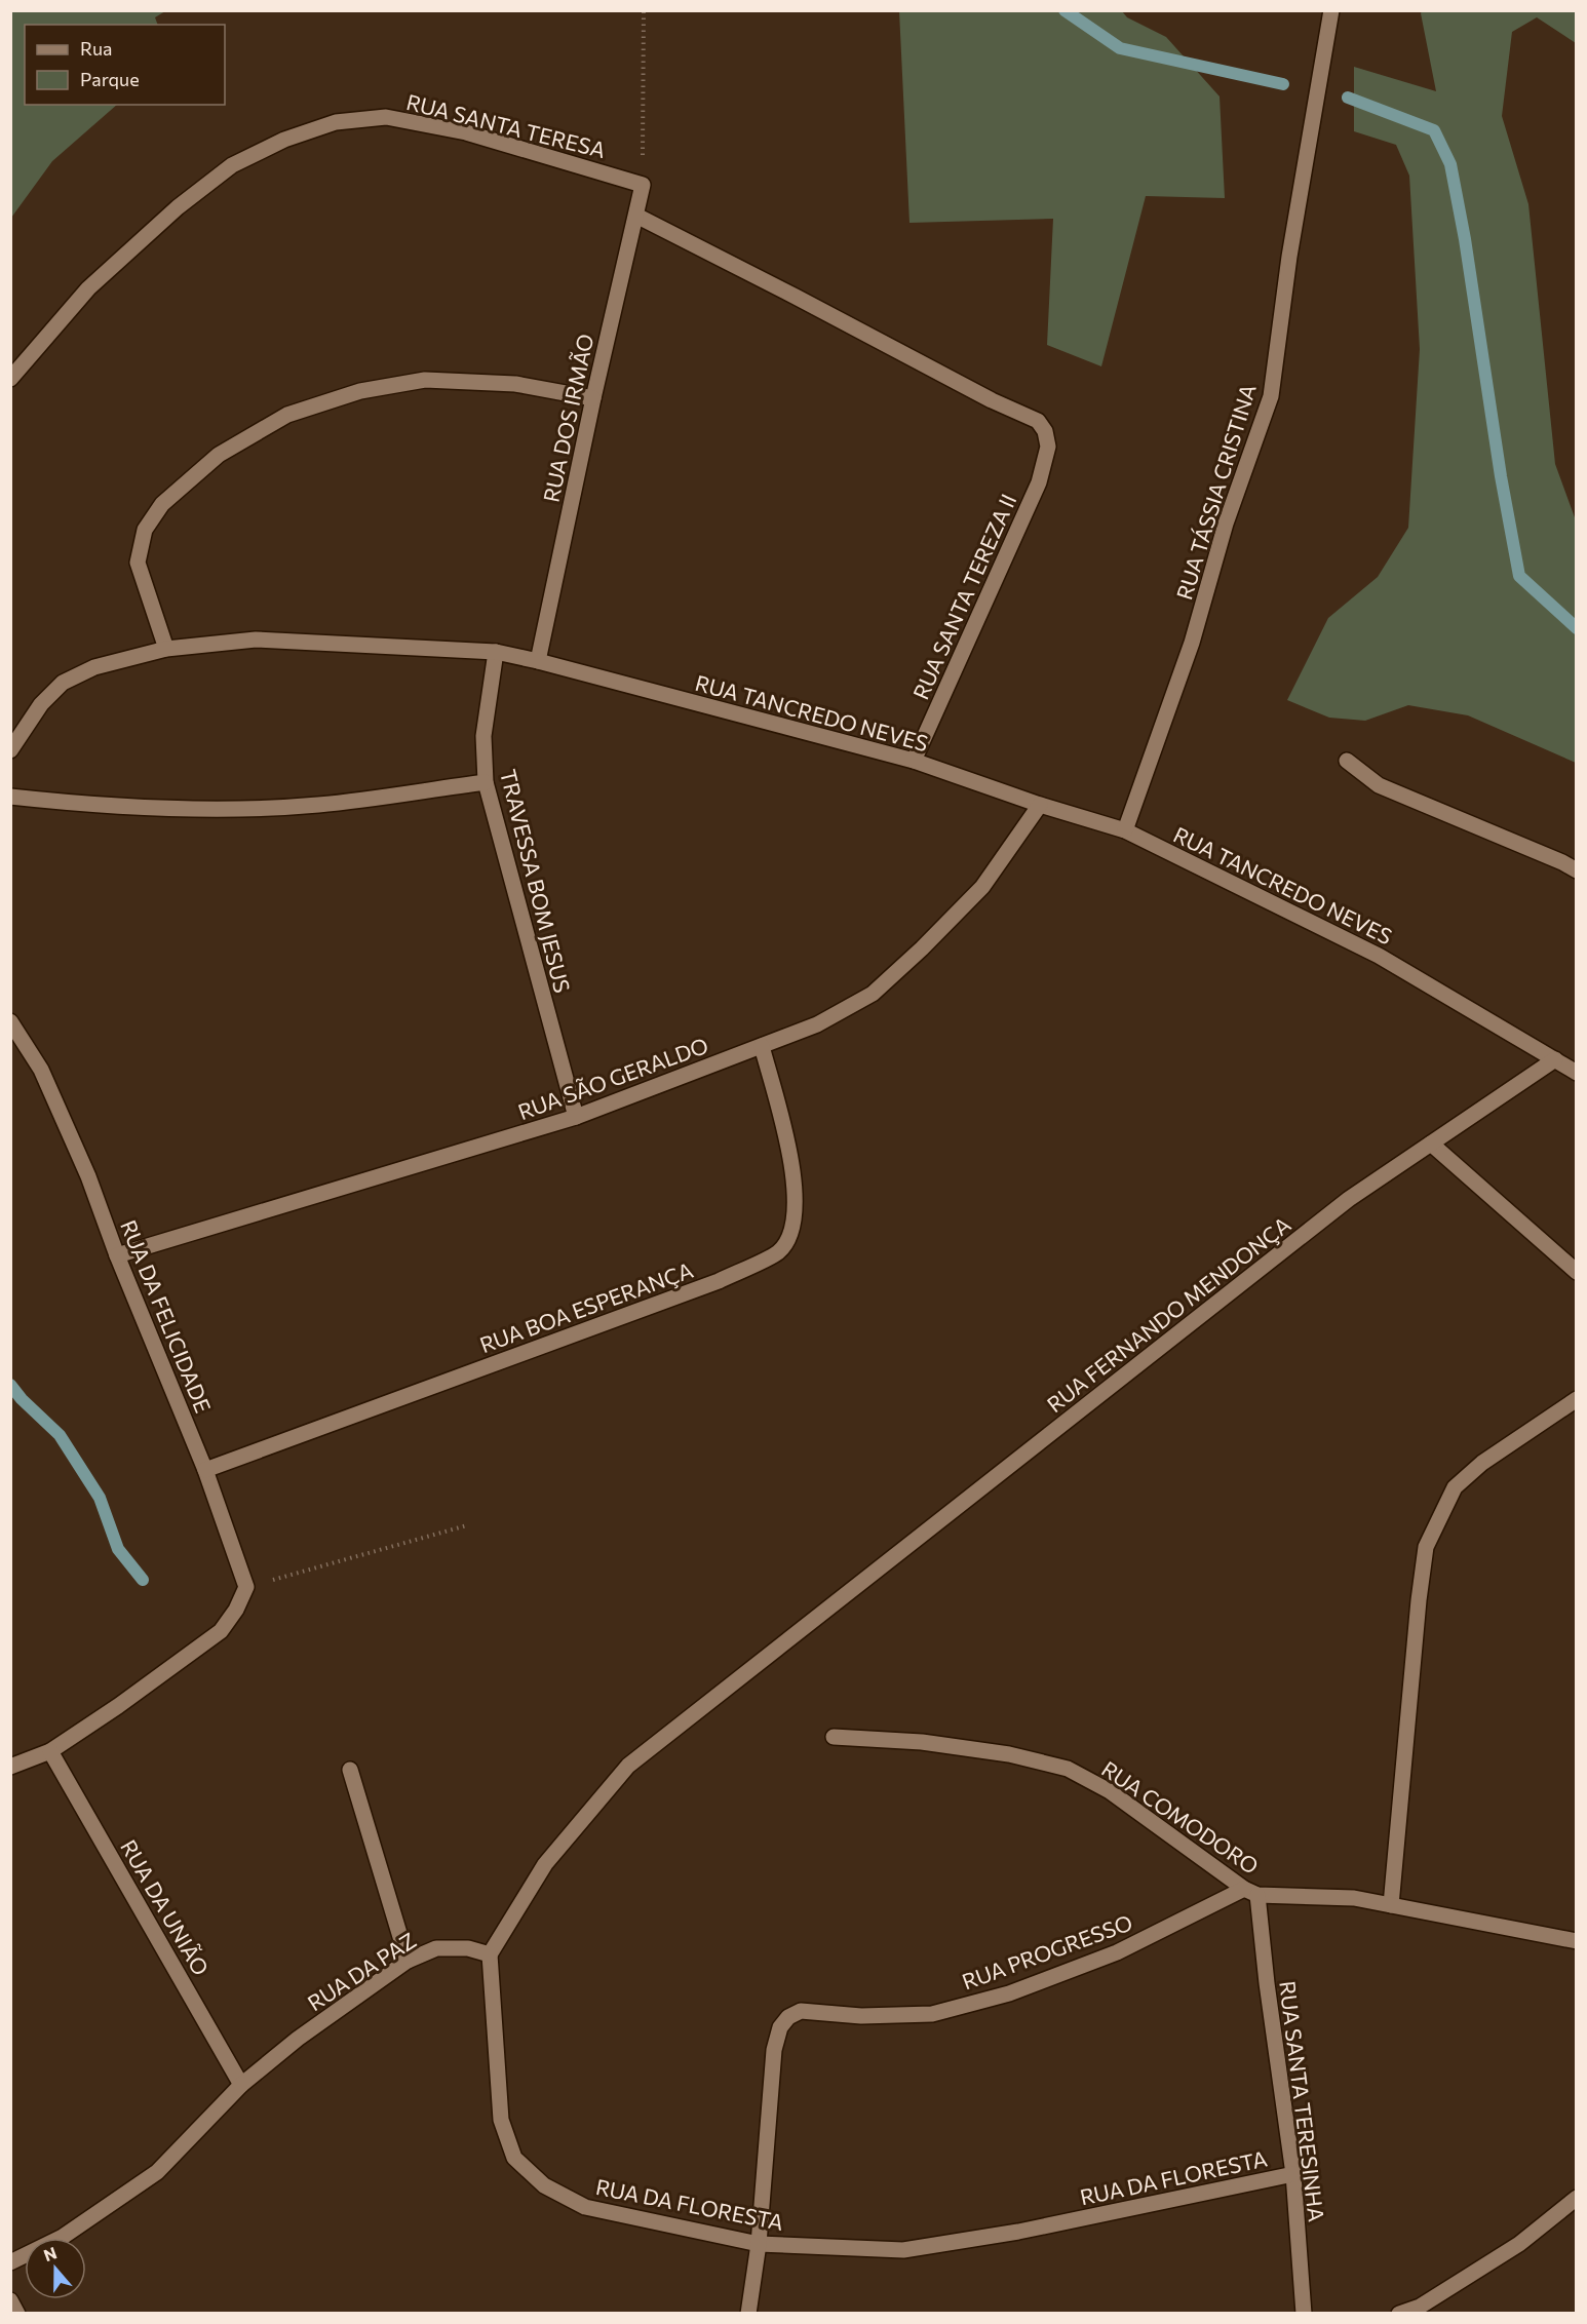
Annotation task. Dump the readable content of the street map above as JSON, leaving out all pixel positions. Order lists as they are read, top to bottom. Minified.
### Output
{"streets":{"street":["RUA SANTA TERESA","RUA DOS IRMÃO","RUA TÁSSIA CRISTINA","RUA SANTA TEREZA II","RUA TANCREDO NEVES","TRAVESSA BOM JESUS","RUA SÃO GERALDO","RUA BOA ESPERANÇA","RUA FERNANDO MENDONÇA","RUA DA FELICIDADE","RUA COMODORO","RUA DA UNIÃO","RUA PROGRESSO","RUA DA PAZ","RUA SANTA TERESINHA","RUA DA FLORESTA"]},"crossings":[["RUA SANTA TERESA","RUA DOS IRMÃO"],["RUA DOS IRMÃO","RUA SANTA TEREZA II"],["RUA DOS IRMÃO","RUA TANCREDO NEVES"],["RUA TÁSSIA CRISTINA","RUA TANCREDO NEVES"],["RUA SANTA TEREZA II","RUA TANCREDO NEVES"],["RUA TANCREDO NEVES","TRAVESSA BOM JESUS"],["RUA TANCREDO NEVES","RUA SÃO GERALDO"],["RUA TANCREDO NEVES","RUA FERNANDO MENDONÇA"],["TRAVESSA BOM JESUS","RUA SÃO GERALDO"],["RUA SÃO GERALDO","RUA BOA ESPERANÇA"],["RUA SÃO GERALDO","RUA DA FELICIDADE"],["RUA BOA ESPERANÇA","RUA DA FELICIDADE"],["RUA FERNANDO MENDONÇA","RUA DA PAZ"],["RUA FERNANDO MENDONÇA","RUA DA FLORESTA"],["RUA COMODORO","RUA PROGRESSO"],["RUA COMODORO","RUA SANTA TERESINHA"],["RUA DA UNIÃO","RUA DA PAZ"],["RUA PROGRESSO","RUA SANTA TERESINHA"],["RUA PROGRESSO","RUA DA FLORESTA"],["RUA DA PAZ","RUA DA FLORESTA"],["RUA SANTA TERESINHA","RUA DA FLORESTA"]],"legend":["Rua","Parque"],"north":"top"}
